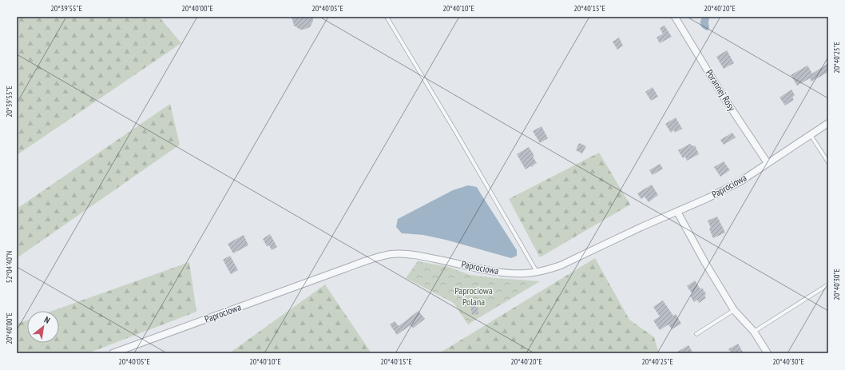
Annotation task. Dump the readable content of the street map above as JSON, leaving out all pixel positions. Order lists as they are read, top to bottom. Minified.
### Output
{"streets":{"street":["Porannej Rosy","Paprociowa"]},"crossings":[["Porannej Rosy","Paprociowa"]],"parks":["Paprociowa Polana"],"north":"top right","coordinates":["20°39'55\"E","20°40'00\"E","20°40'05\"E","20°40'10\"E","20°40'15\"E","20°40'20\"E","20°40'25\"E","52°04'40\"N","20°40'30\"E"]}
